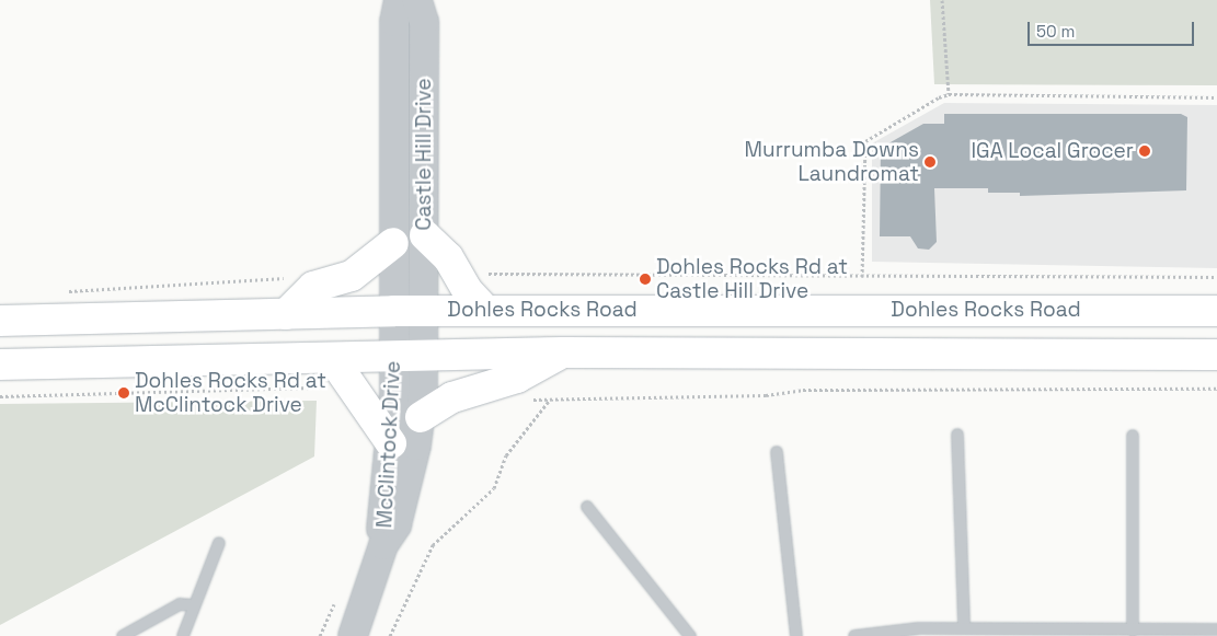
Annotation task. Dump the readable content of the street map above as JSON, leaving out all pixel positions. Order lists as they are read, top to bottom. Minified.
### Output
{"streets":{"main road":["Dohles Rocks Road"],"street":["Castle Hill Drive","McClintock Drive"]},"crossings":[["Castle Hill Drive","Dohles Rocks Road"],["Castle Hill Drive","McClintock Drive"],["Dohles Rocks Road","McClintock Drive"]],"places":["IGA Local Grocer","Murrumba Downs Laundromat","Dohles Rocks Rd at Castle Hill Drive","Dohles Rocks Rd at McClintock Drive"],"scale_bar":"50 m"}
